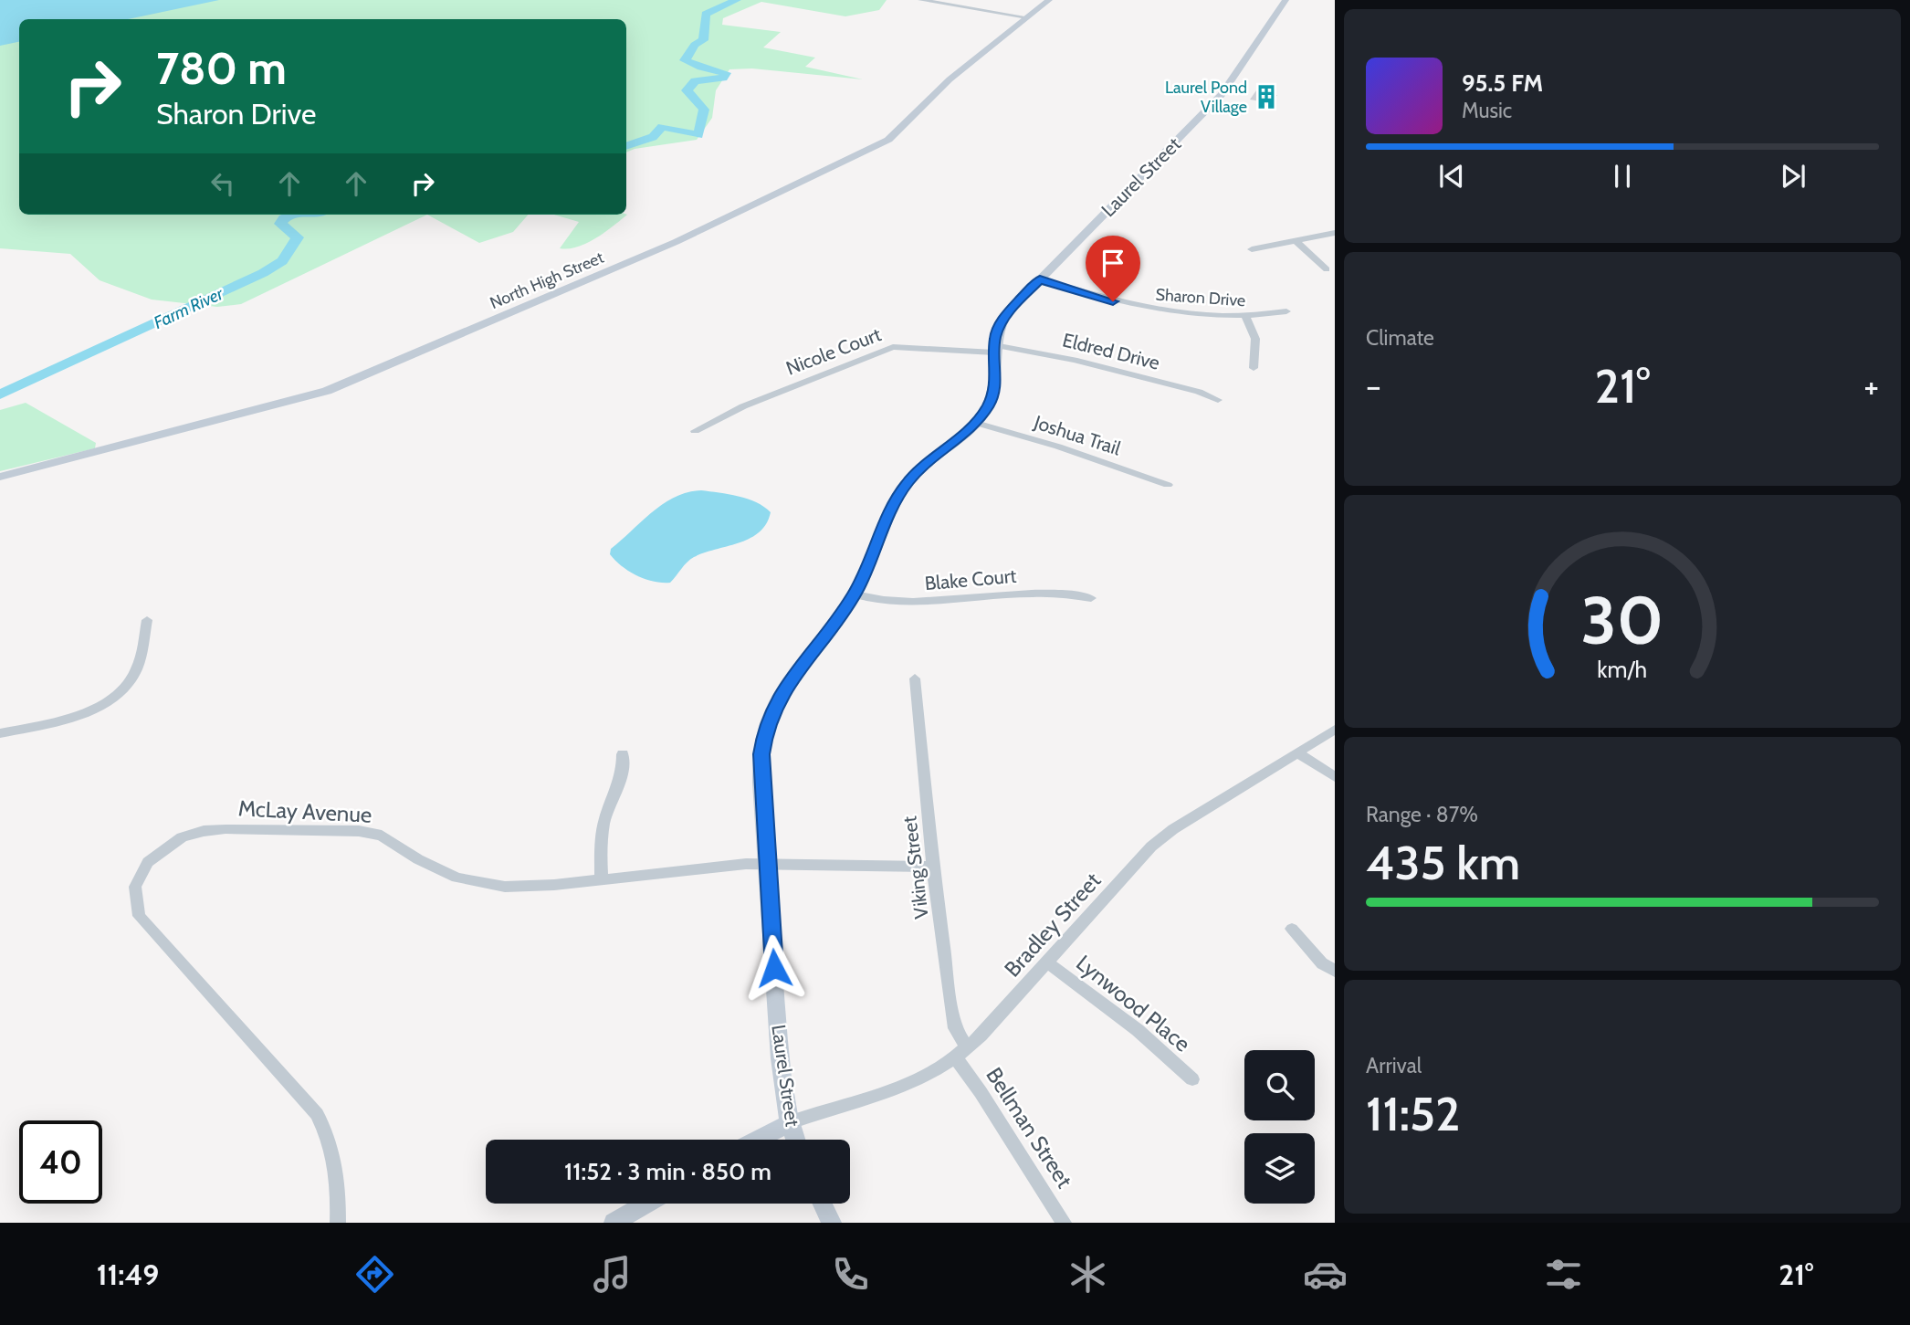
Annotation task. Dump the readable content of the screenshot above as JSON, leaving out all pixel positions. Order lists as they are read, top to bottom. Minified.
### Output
{"streets":{"street":["Laurel Street","North High Street","Sharon Drive","Nicole Court","Eldred Drive","Joshua Trail","Blake Court","McLay Avenue","Viking Street","Bradley Street","Lynwood Place","Bellman Street"]},"crossings":[["Laurel Street","Sharon Drive"],["Laurel Street","Nicole Court"],["Laurel Street","Eldred Drive"],["Laurel Street","Joshua Trail"],["Laurel Street","Blake Court"],["Laurel Street","McLay Avenue"],["Laurel Street","Bradley Street"],["Nicole Court","Eldred Drive"],["McLay Avenue","Viking Street"],["Viking Street","Bradley Street"],["Bradley Street","Lynwood Place"],["Bradley Street","Bellman Street"]],"water":["Farm River"],"places":{"building":["Laurel Pond Village"]},"page":{"turn":["780 m","Sharon Drive"],"song":["95.5 FM","Music"],"tile":["Climate",["Range · 87%","435 km"],["Arrival","11:52"]],"heat":["−","21°","+"],"limit":"40","trip":"11:52 · 3 min · 850 m","tabs":["11:49","21°"],"gauge":["30","km/h"]}}
